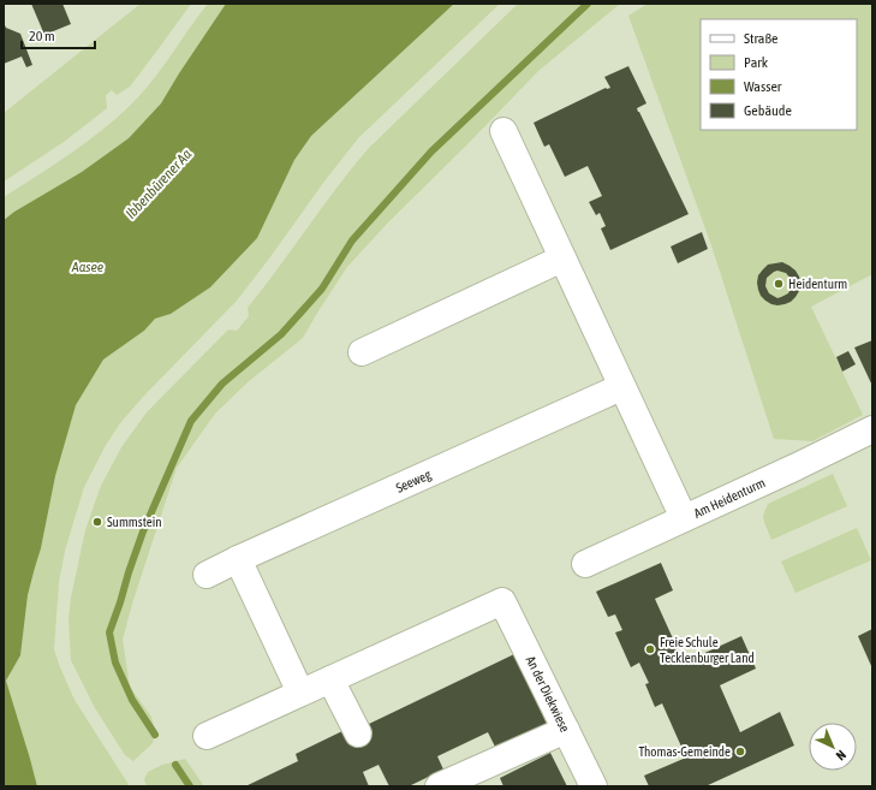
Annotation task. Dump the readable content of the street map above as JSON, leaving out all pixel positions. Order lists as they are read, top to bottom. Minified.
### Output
{"streets":{"street":["Seeweg","Am Heidenturm","An der Diekwiese"]},"water":["Ibbenbürener Aa","Aasee"],"places":["Heidenturm","Summstein","Freie Schule Tecklenburger Land","Thomas-Gemeinde"],"legend":["Straße","Park","Wasser","Gebäude"],"scale_bar":"20 m","north":"bottom right"}
